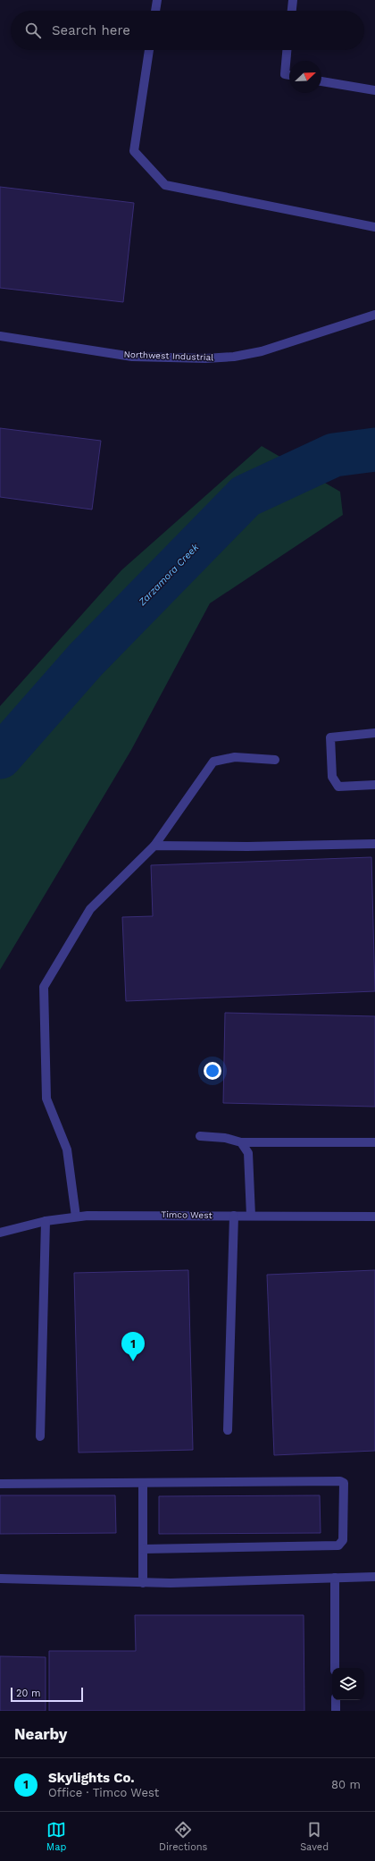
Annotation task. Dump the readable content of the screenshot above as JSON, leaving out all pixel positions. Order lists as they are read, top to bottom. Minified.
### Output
{"streets":{"street":["Northwest Industrial","Timco West"]},"water":["Zarzamora Creek"],"scale_bar":"20 m","north":"top right","page":{"search":"Search here","pins":"1","scale":"20 m","heading":"Nearby","list":[{"mark":"1","name":"Skylights Co.","note":"Office · Timco West","value":"80 m"}],"nav":["Map","Directions","Saved"]}}
